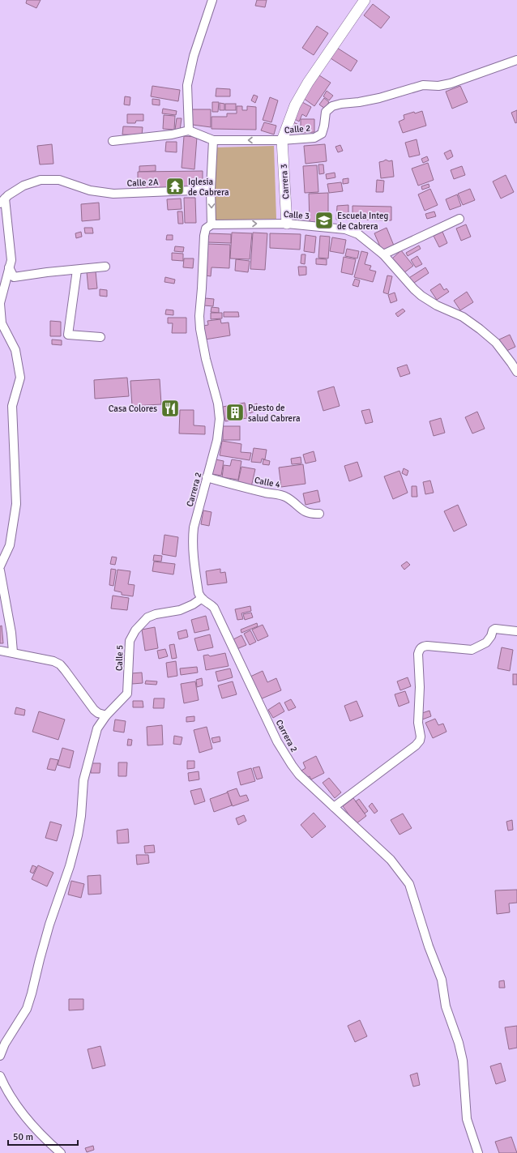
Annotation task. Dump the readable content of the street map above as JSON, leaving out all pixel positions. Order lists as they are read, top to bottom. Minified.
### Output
{"streets":{"street":["Calle 2","Carrera 3","Calle 2A","Calle 3","Calle 4","Carrera 2","Calle 5"]},"crossings":[["Calle 2","Carrera 3"],["Carrera 3","Calle 3"],["Calle 3","Carrera 2"],["Calle 4","Carrera 2"],["Carrera 2","Calle 5"]],"places":{"temple":["Iglesia de Cabrera"],"school or university":["Escuela Integ de Cabrera"],"restaurant":["Casa Colores"],"building":["Puesto de salud Cabrera"]},"scale_bar":"50 m"}
